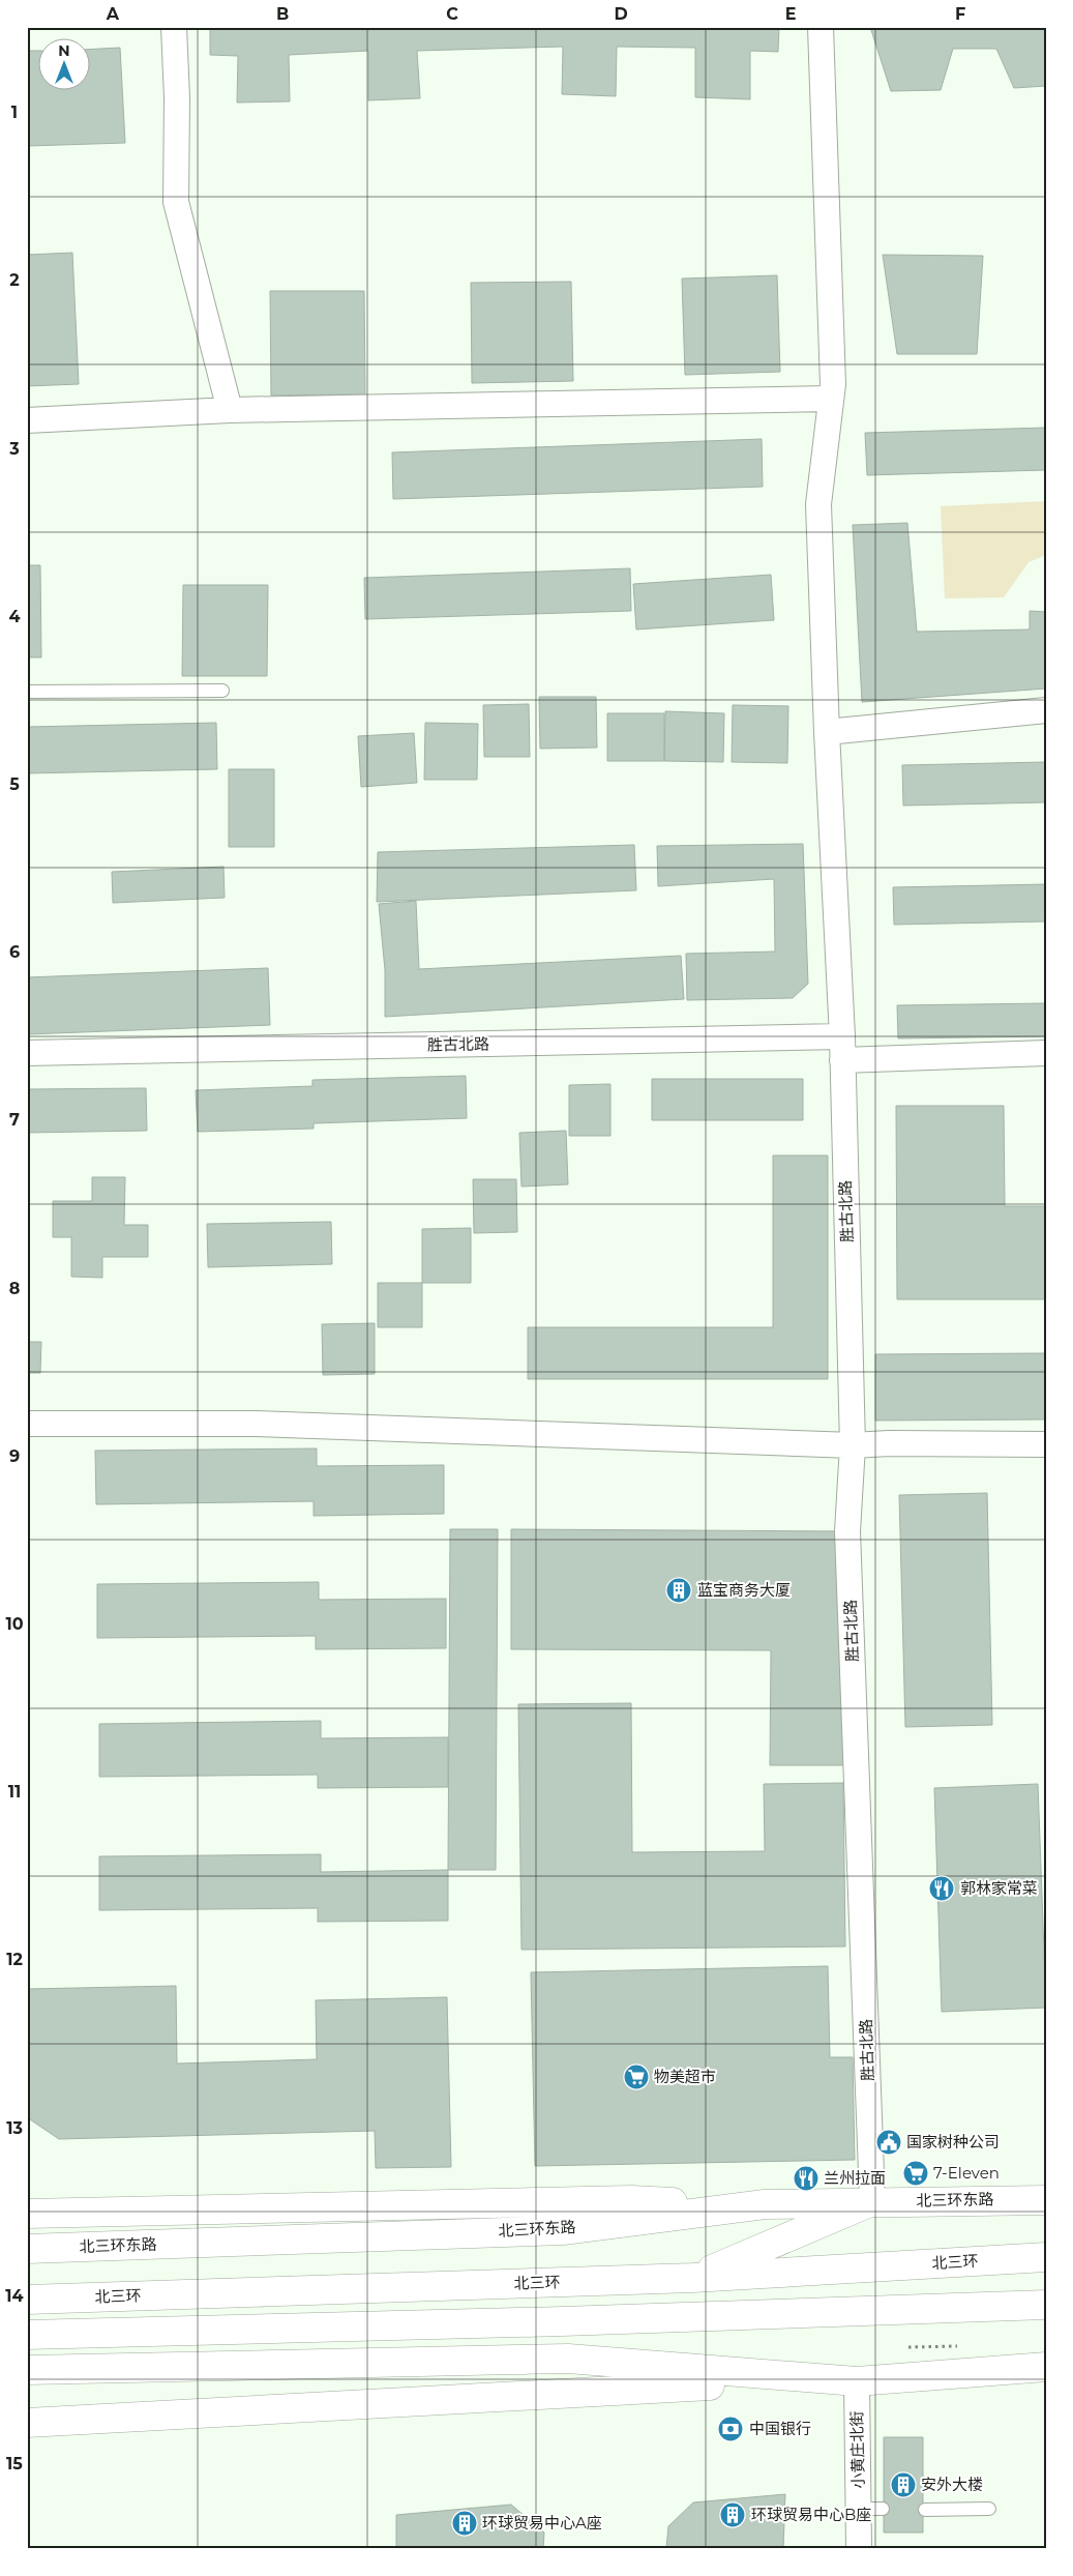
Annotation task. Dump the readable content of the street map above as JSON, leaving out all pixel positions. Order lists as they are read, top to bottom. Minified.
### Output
{"streets":{"main road":["北三环东路","北三环"],"street":["胜古北路","小黄庄北街"]},"crossings":[["胜古北路","北三环东路"]],"places":{"building":["蓝宝商务大厦","安外大楼","环球贸易中心B座","环球贸易中心A座"],"restaurant":["郭林家常菜","兰州拉面"],"supermarket":["物美超市","7-Eleven"],"public building":["国家树种公司"],"bank":["中国银行"]},"north":"top","grid":{"columns":["A","B","C","D","E","F"],"rows":["1","2","3","4","5","6","7","8","9","10","11","12","13","14","15"]}}
